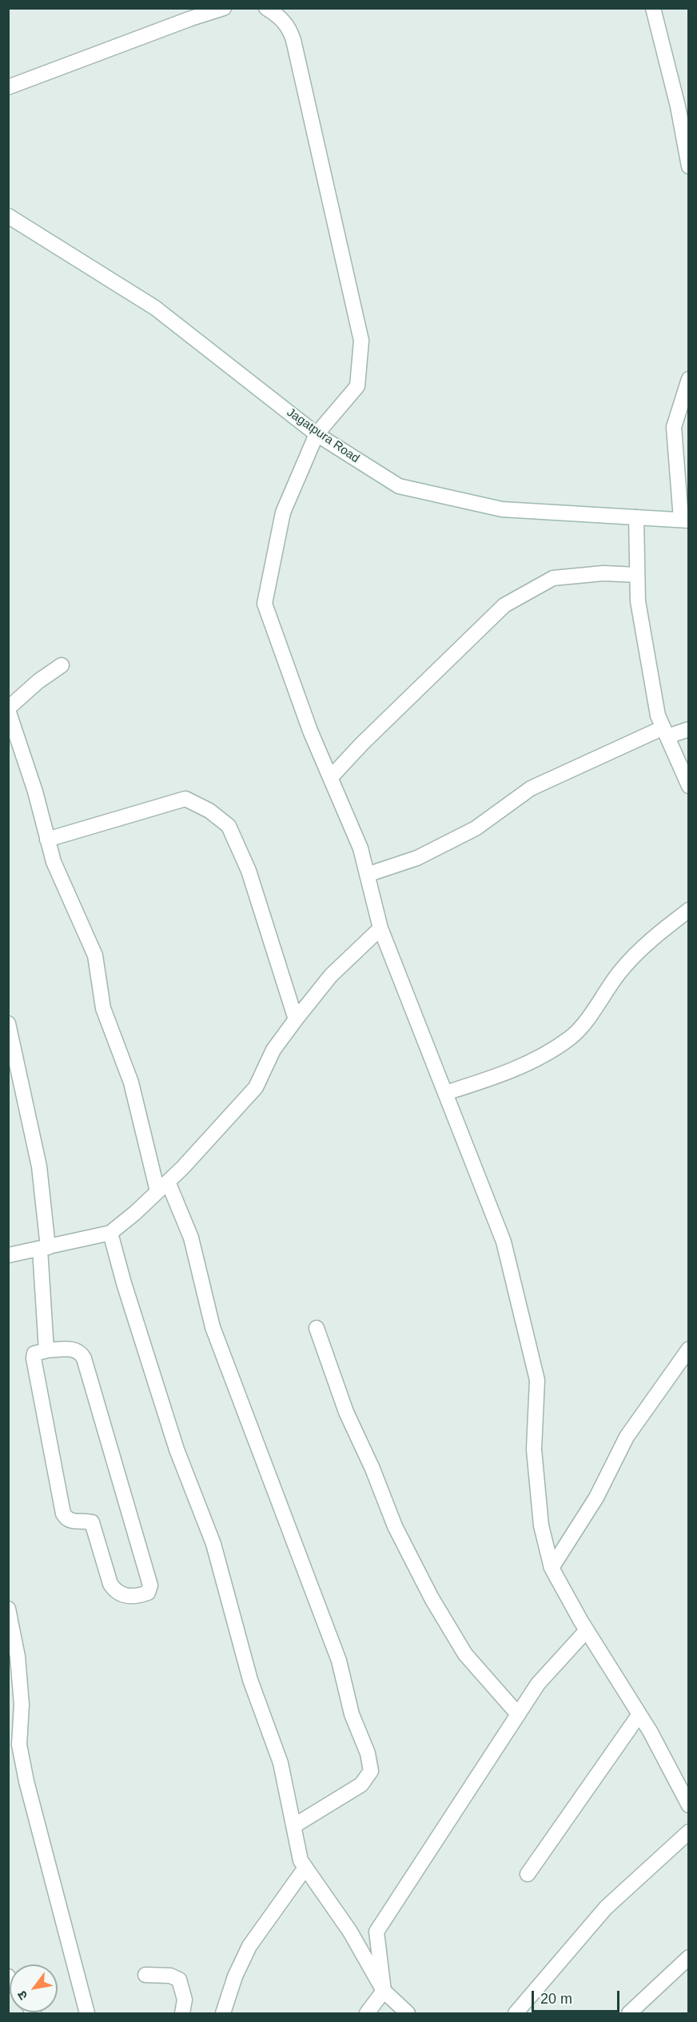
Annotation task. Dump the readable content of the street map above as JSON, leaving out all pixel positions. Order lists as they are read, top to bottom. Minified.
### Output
{"streets":{"street":["Jagatpura Road"]},"scale_bar":"20 m","north":"bottom left"}
